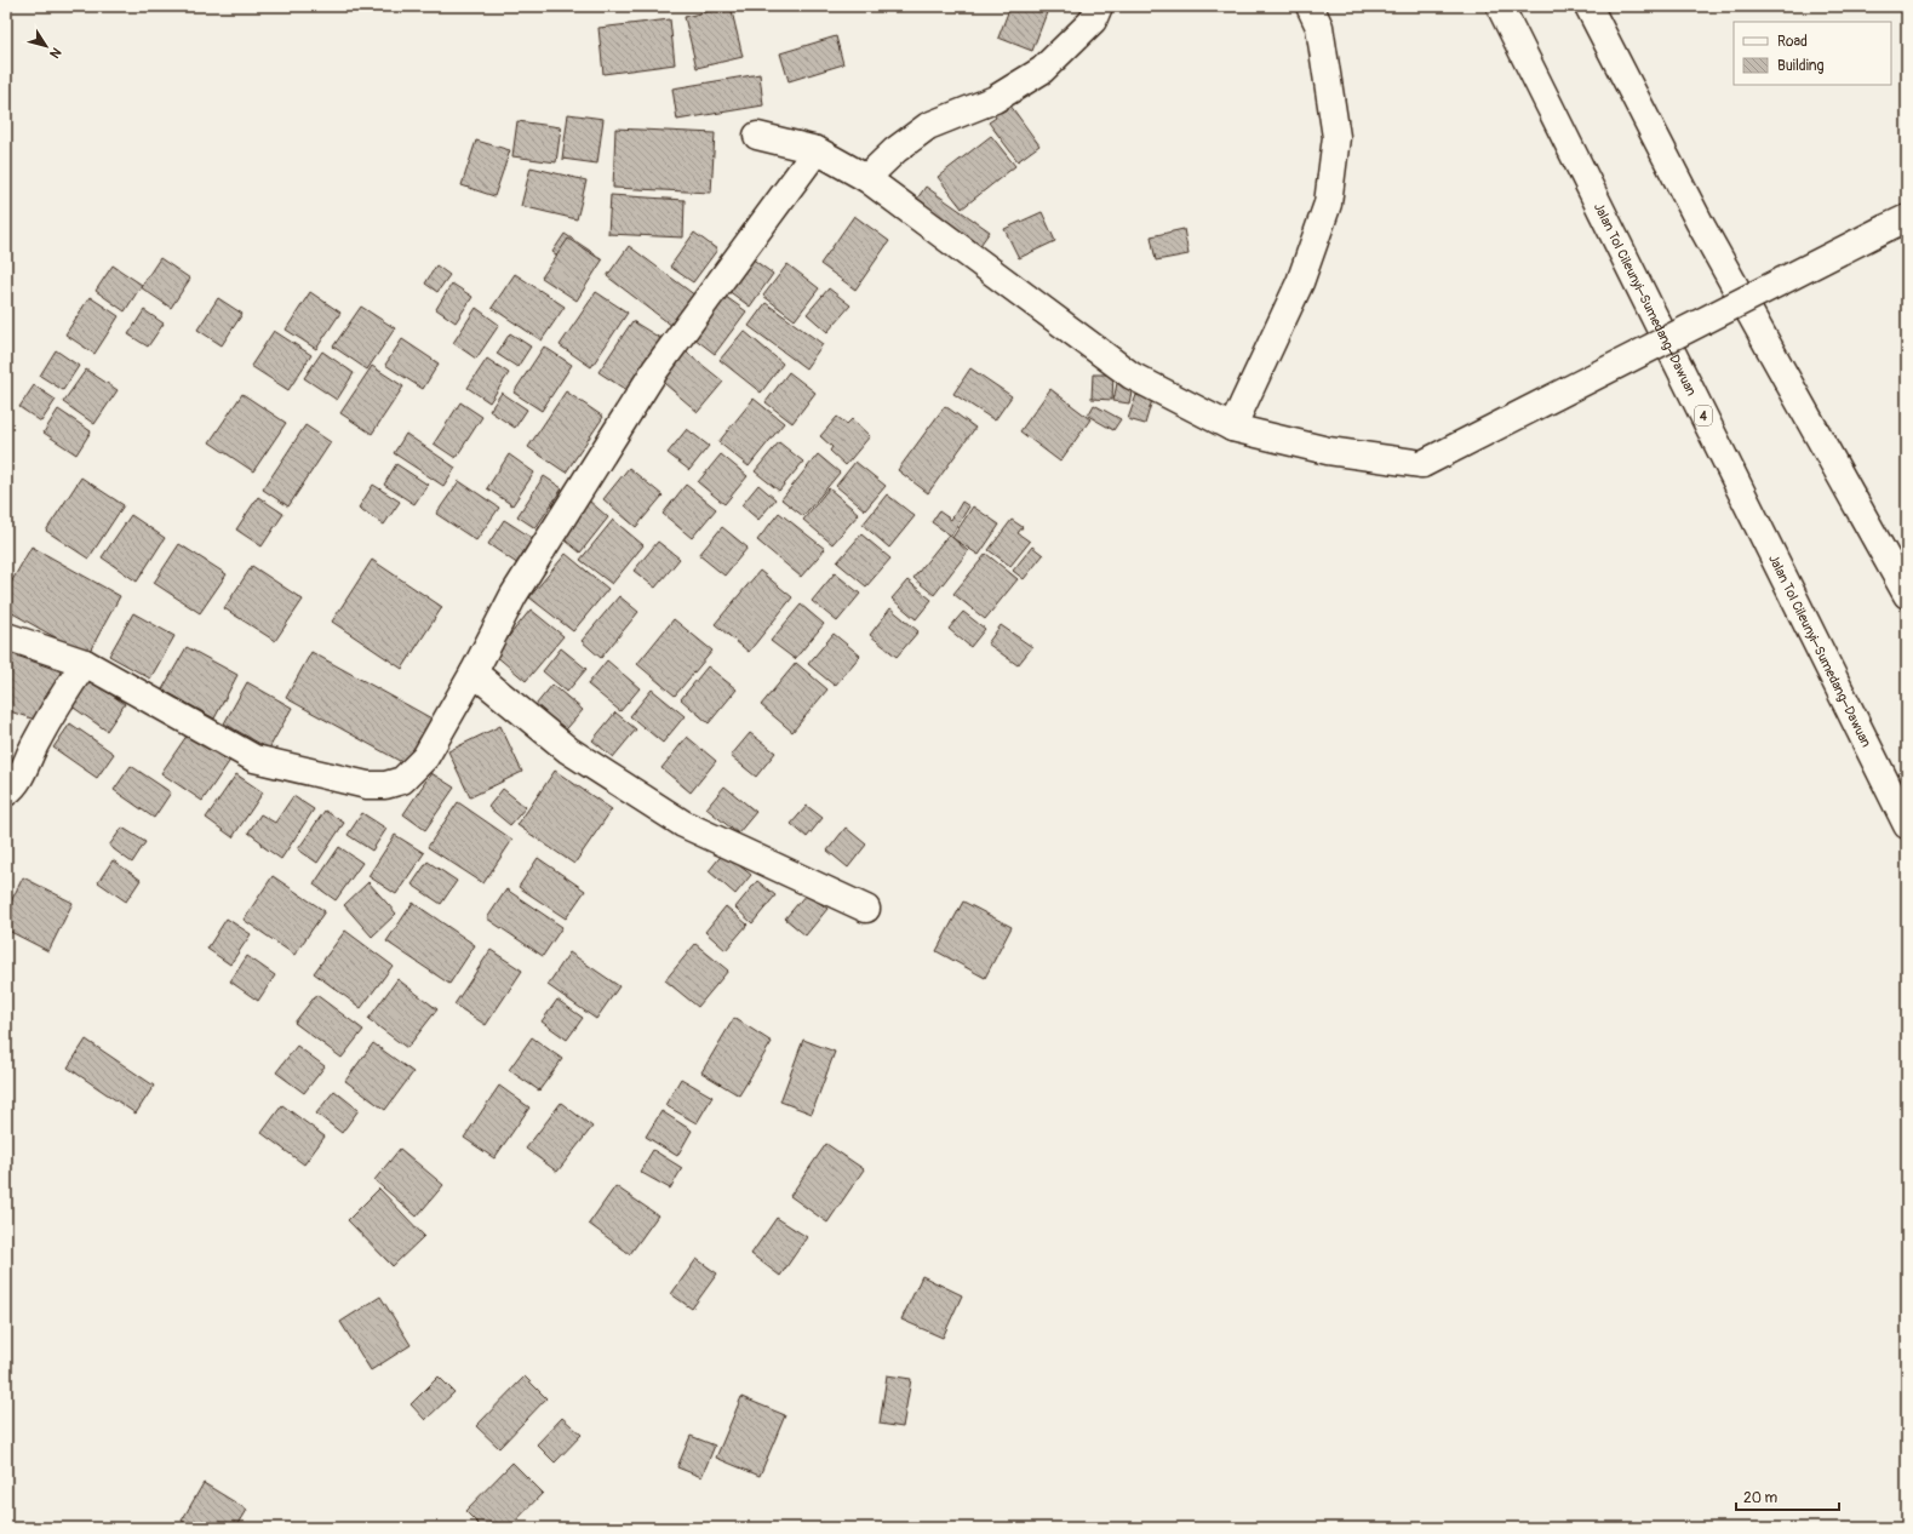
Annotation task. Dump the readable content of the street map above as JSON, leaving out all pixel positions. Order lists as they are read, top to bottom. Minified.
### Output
{"streets":{"main road":["Jalan Tol Cileunyi–Sumedang–Dawuan","4"]},"legend":["Road","Building"],"scale_bar":"20 m","north":"bottom right"}
